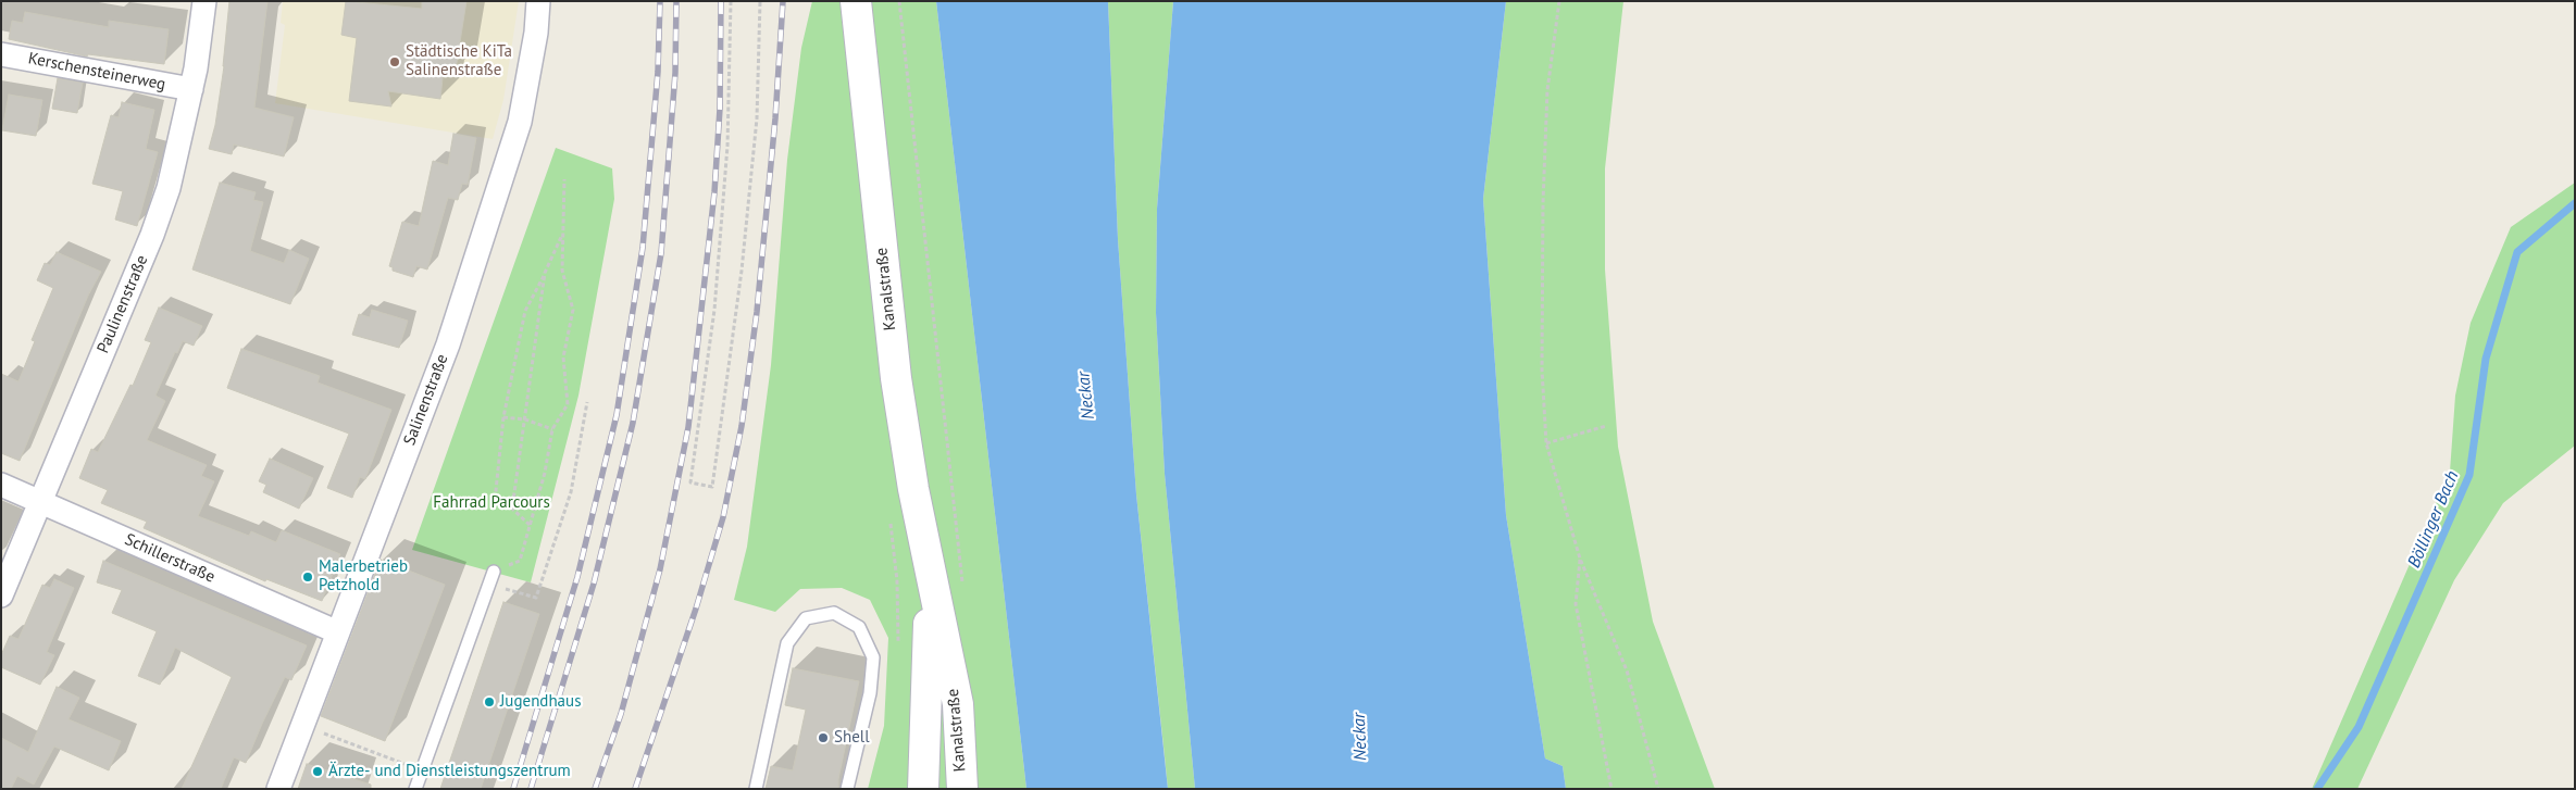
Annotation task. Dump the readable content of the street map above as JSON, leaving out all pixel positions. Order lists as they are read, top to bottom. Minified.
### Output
{"streets":{"main road":["Kanalstraße"],"street":["Kerschensteinerweg","Paulinenstraße","Salinenstraße","Schillerstraße"]},"crossings":[["Kerschensteinerweg","Paulinenstraße"],["Paulinenstraße","Schillerstraße"],["Salinenstraße","Schillerstraße"]],"water":["Neckar","Böllinger Bach"],"parks":["Fahrrad Parcours"],"places":["Städtische KiTa Salinenstraße","Malerbetrieb Petzhold","Jugendhaus","Shell","Ärzte- und Dienstleistungszentrum"]}
